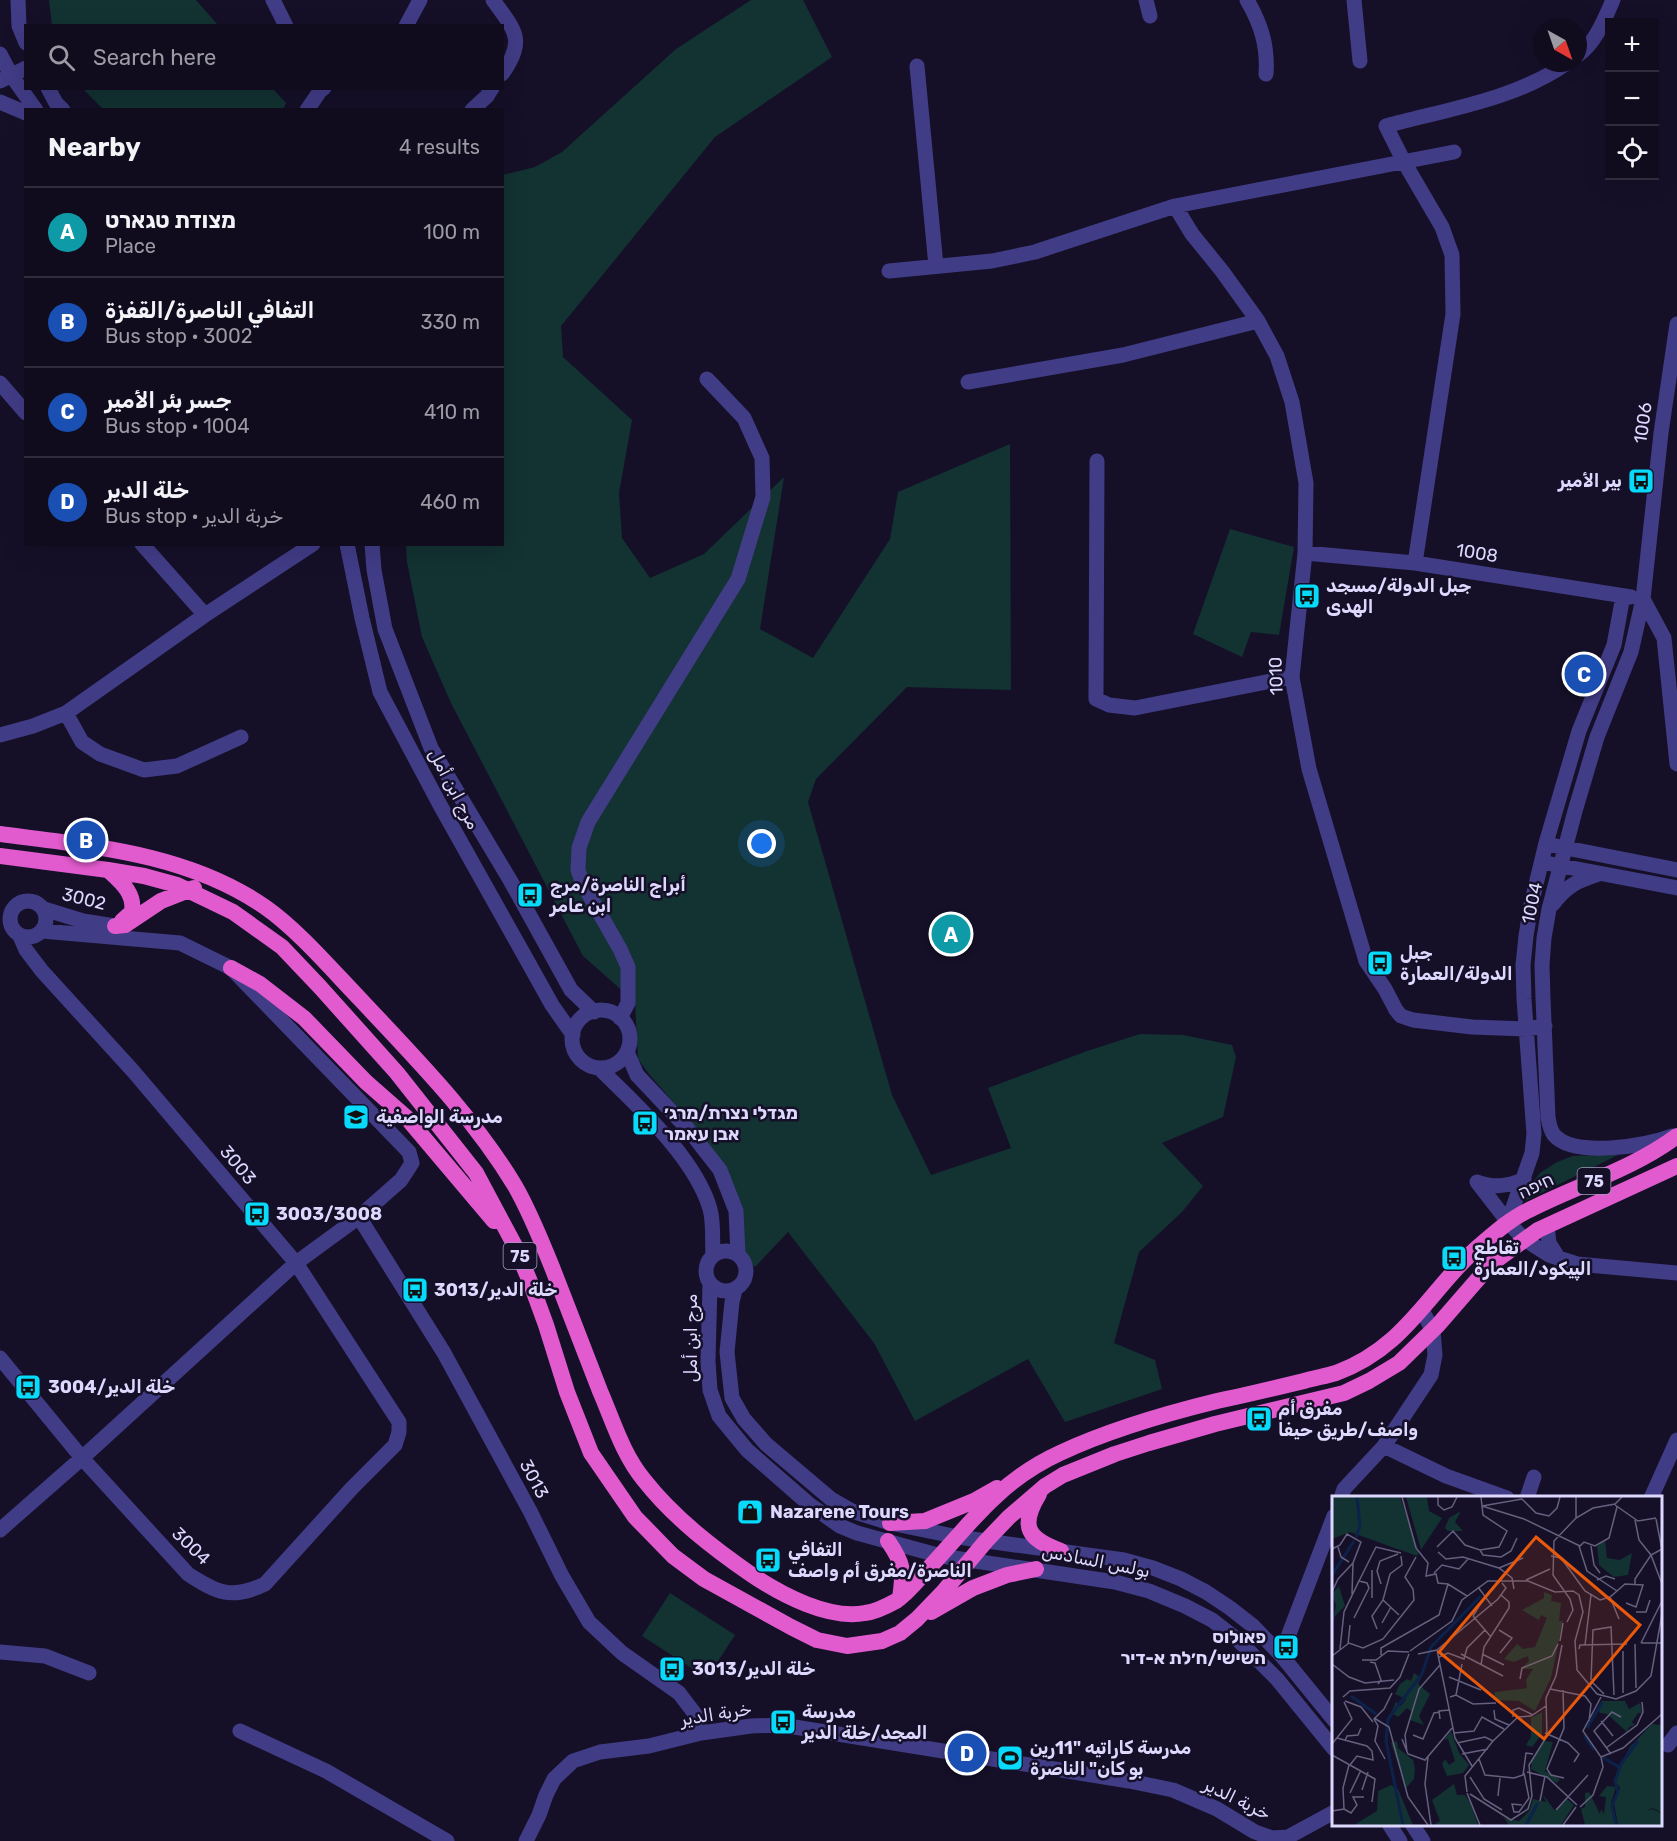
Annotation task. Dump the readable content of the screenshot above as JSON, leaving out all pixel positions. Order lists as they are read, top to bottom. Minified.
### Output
{"streets":{"highway":["75","חיפה"],"street":["1006","1008","1010","مرج ابن أمل","3002","1004","3003","3013","3004","بولس السادس","خربة الدير"]},"crossings":[["1006","1008"],["1006","1004"],["1008","1010"],["1008","1004"],["1010","1004"],["مرج ابن أمل","75"],["مرج ابن أمل","بولس السادس"],["3002","3003"],["1004","75"],["1004","חיפה"],["3003","3004"],["75","חיפה"],["75","بولس السادس"],["3013","خربة الدير"]],"places":{"bus stop":["بير الأمير","جبل الدولة/مسجد الهدى","أبراج الناصرة/مرج ابن عامر","جبل الدولة/العمارة","מגדלי נצרת/מרג׳ אבן עאמר","3003/3008","تقاطع الپيكود/العمارة","خلة الدير/3013","خلة الدير/3004","مفرق أم واصف/طريق حيفا","التفافي الناصرة/مفرق أم واصف","פאולוס השישי/ח׳לת א-דיר","3013/خلة الدير","مدرسة المجد/خلة الدير"],"school or university":["مدرسة الواصفية"],"shop":["Nazarene Tours"],"sports":["مدرسة كاراتيه \"11رين بو كان\" الناصرة"]},"north":"bottom right","page":{"map_buttons":["+","−"],"search":"Search here","heading":["Nearby","4 results"],"list":[{"mark":"A","name":"מצודת טגארט","note":"Place","value":"100 m"},{"mark":"B","name":"التفافي الناصرة/القفزة","note":"Bus stop · 3002","value":"330 m"},{"mark":"C","name":"جسر بئر الأمير","note":"Bus stop · 1004","value":"410 m"},{"mark":"D","name":"خلة الدير","note":"Bus stop · خربة الدير","value":"460 m"}],"pins":["C","B","A","D"]}}
